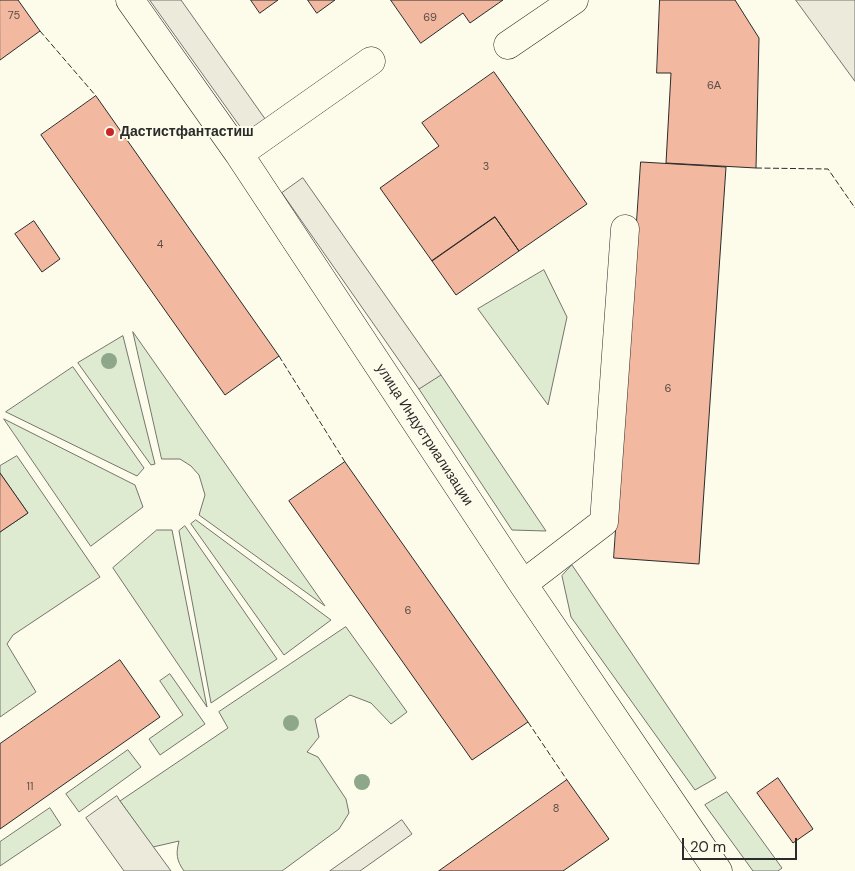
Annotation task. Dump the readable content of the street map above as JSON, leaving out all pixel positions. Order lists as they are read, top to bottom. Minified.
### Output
{"streets":{"street":["улица Индустриализации"]},"places":["Дастистфантастиш"],"house_numbers":["75","69","6А","3","4","6","6","11","8"],"scale_bar":"20 m"}
